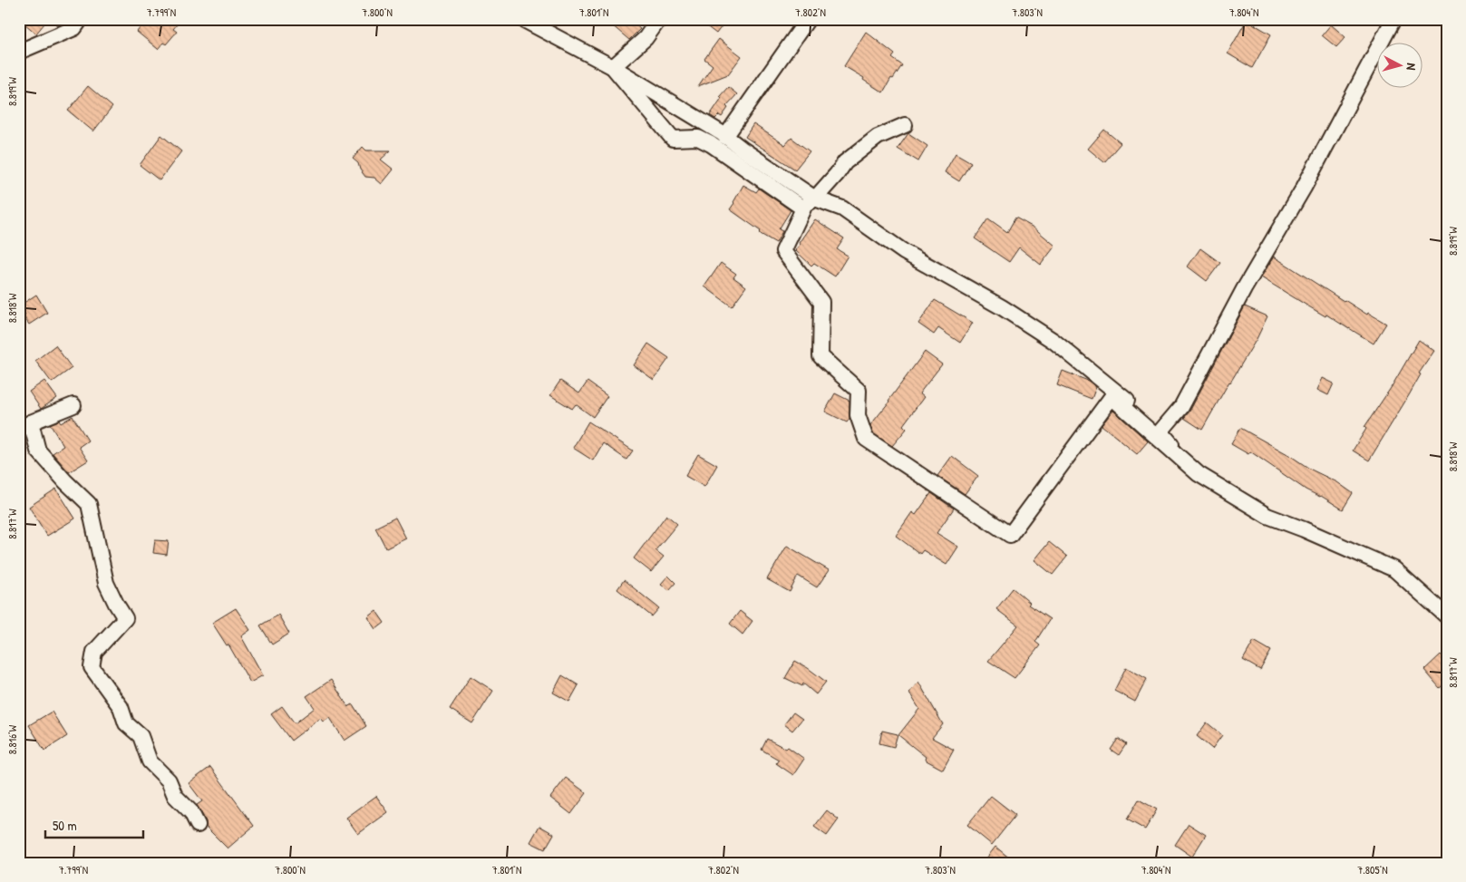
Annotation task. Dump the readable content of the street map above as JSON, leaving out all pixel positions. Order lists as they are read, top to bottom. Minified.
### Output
{"scale_bar":"50 m","north":"right","coordinates":["7.799°N","7.800°N","7.801°N","7.802°N","7.803°N","7.804°N","8.819°W","8.818°W","8.817°W","8.816°W","7.805°N"]}
